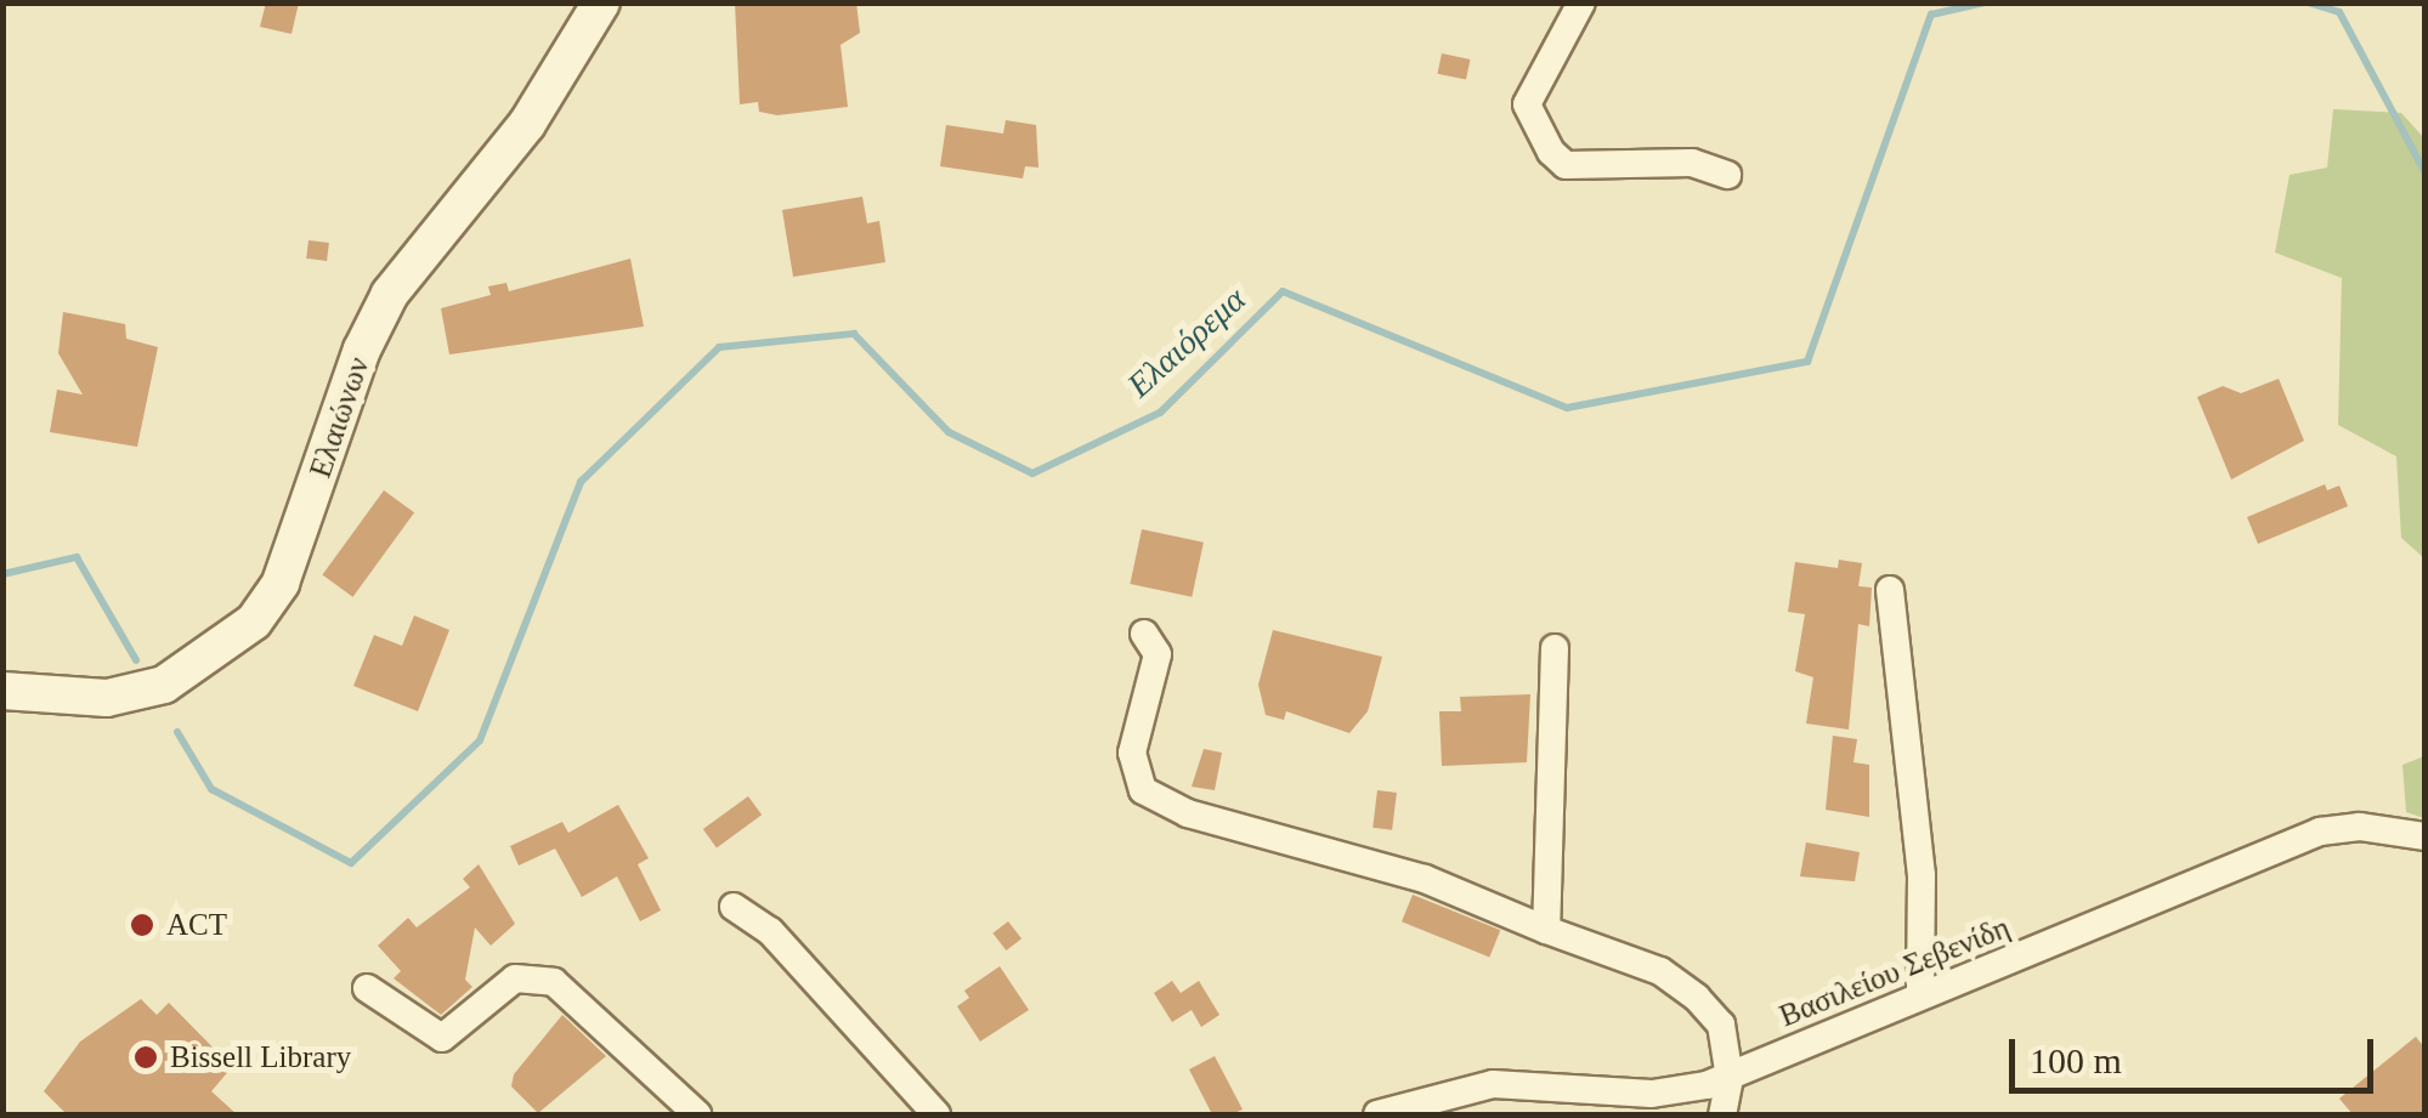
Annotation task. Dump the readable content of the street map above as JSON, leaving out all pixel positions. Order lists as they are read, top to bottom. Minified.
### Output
{"streets":{"street":["Ελαιώνων","Βασιλείου Σεβενίδη"]},"water":["Ελαιόρεμα"],"places":["ACT","Bissell Library"],"scale_bar":"100 m"}
